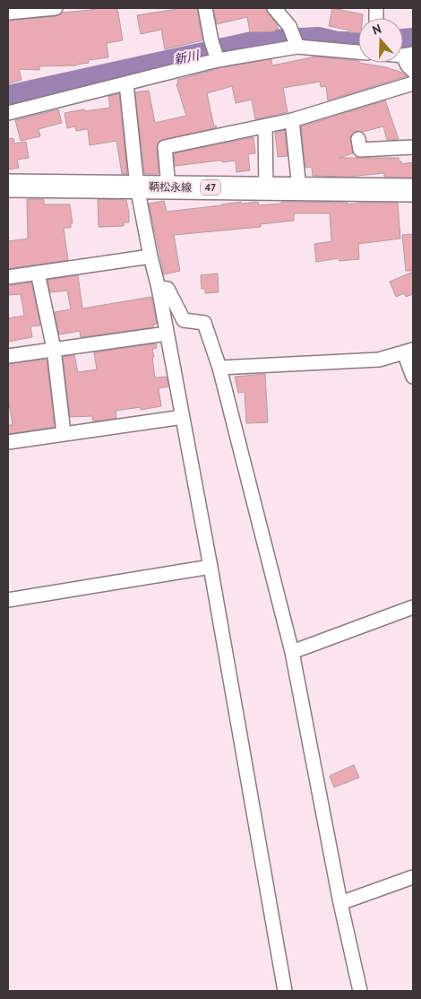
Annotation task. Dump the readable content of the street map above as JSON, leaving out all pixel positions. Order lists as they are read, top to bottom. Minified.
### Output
{"streets":{"main road":["鞆松永線","47"]},"water":["新川"],"north":"top"}
